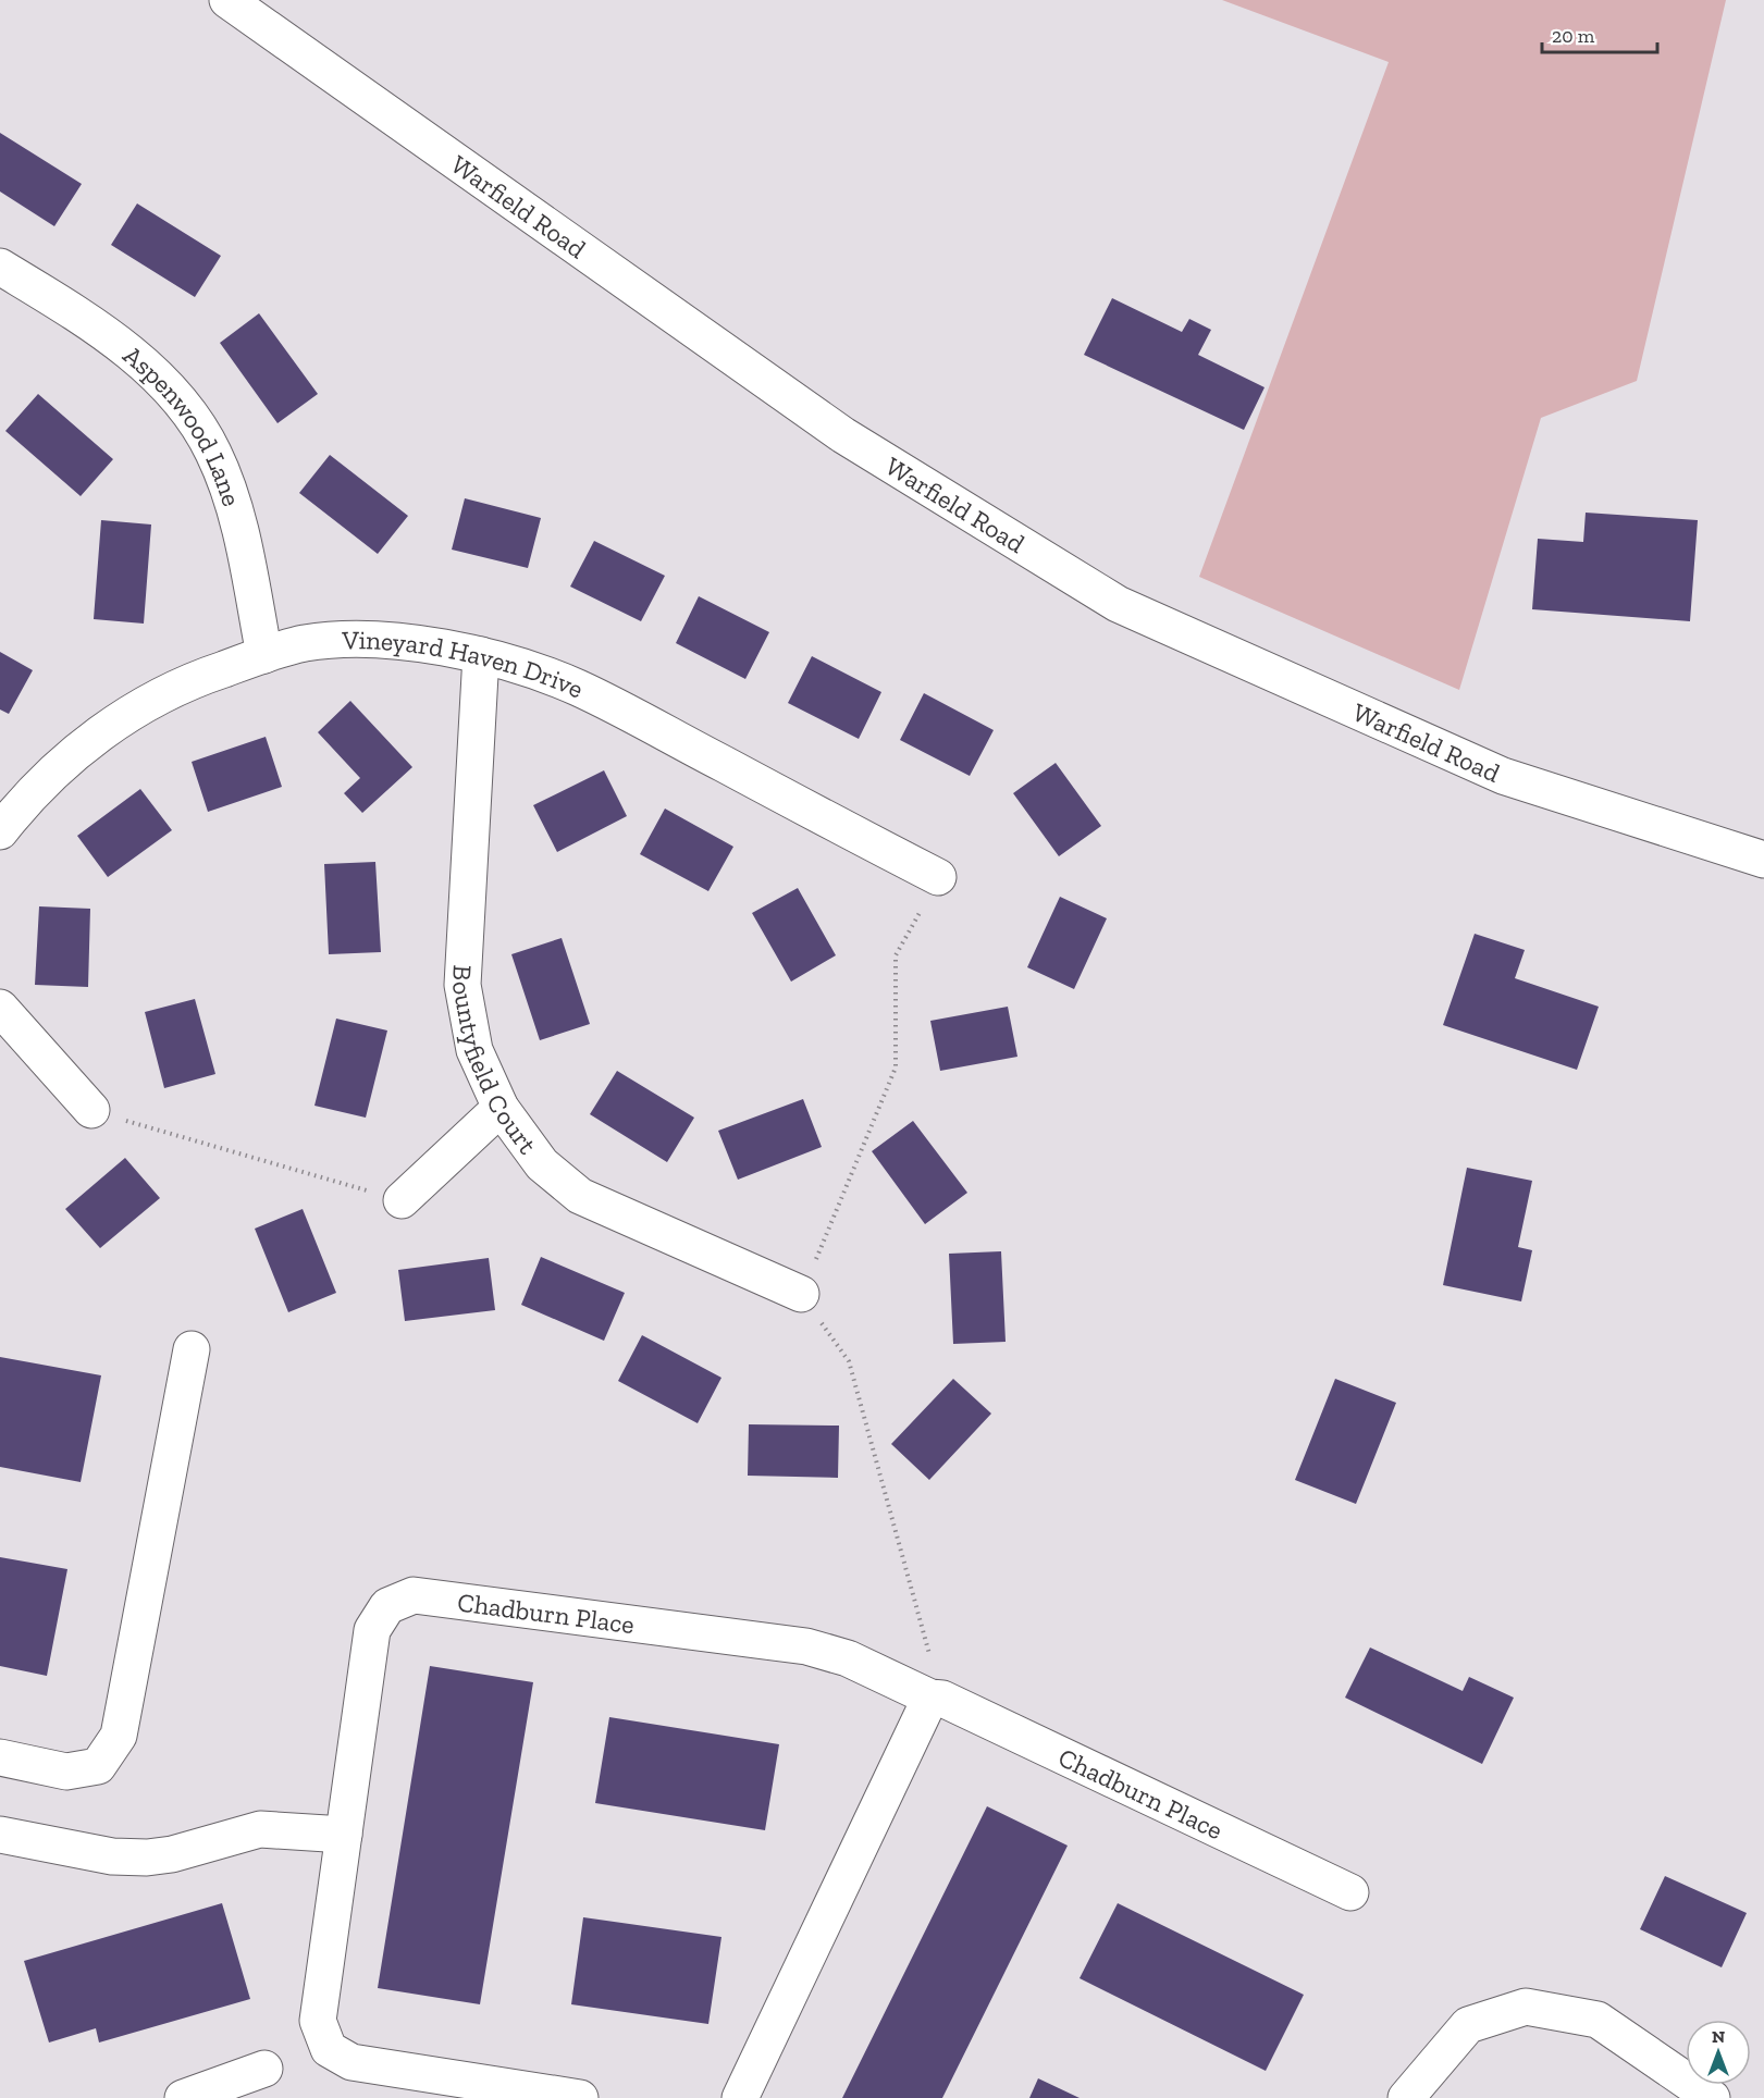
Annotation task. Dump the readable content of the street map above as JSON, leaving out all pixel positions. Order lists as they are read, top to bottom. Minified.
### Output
{"streets":{"street":["Warfield Road","Aspenwood Lane","Vineyard Haven Drive","Bountyfield Court","Chadburn Place"]},"crossings":[["Aspenwood Lane","Vineyard Haven Drive"],["Vineyard Haven Drive","Bountyfield Court"]],"scale_bar":"20 m","north":"top"}
